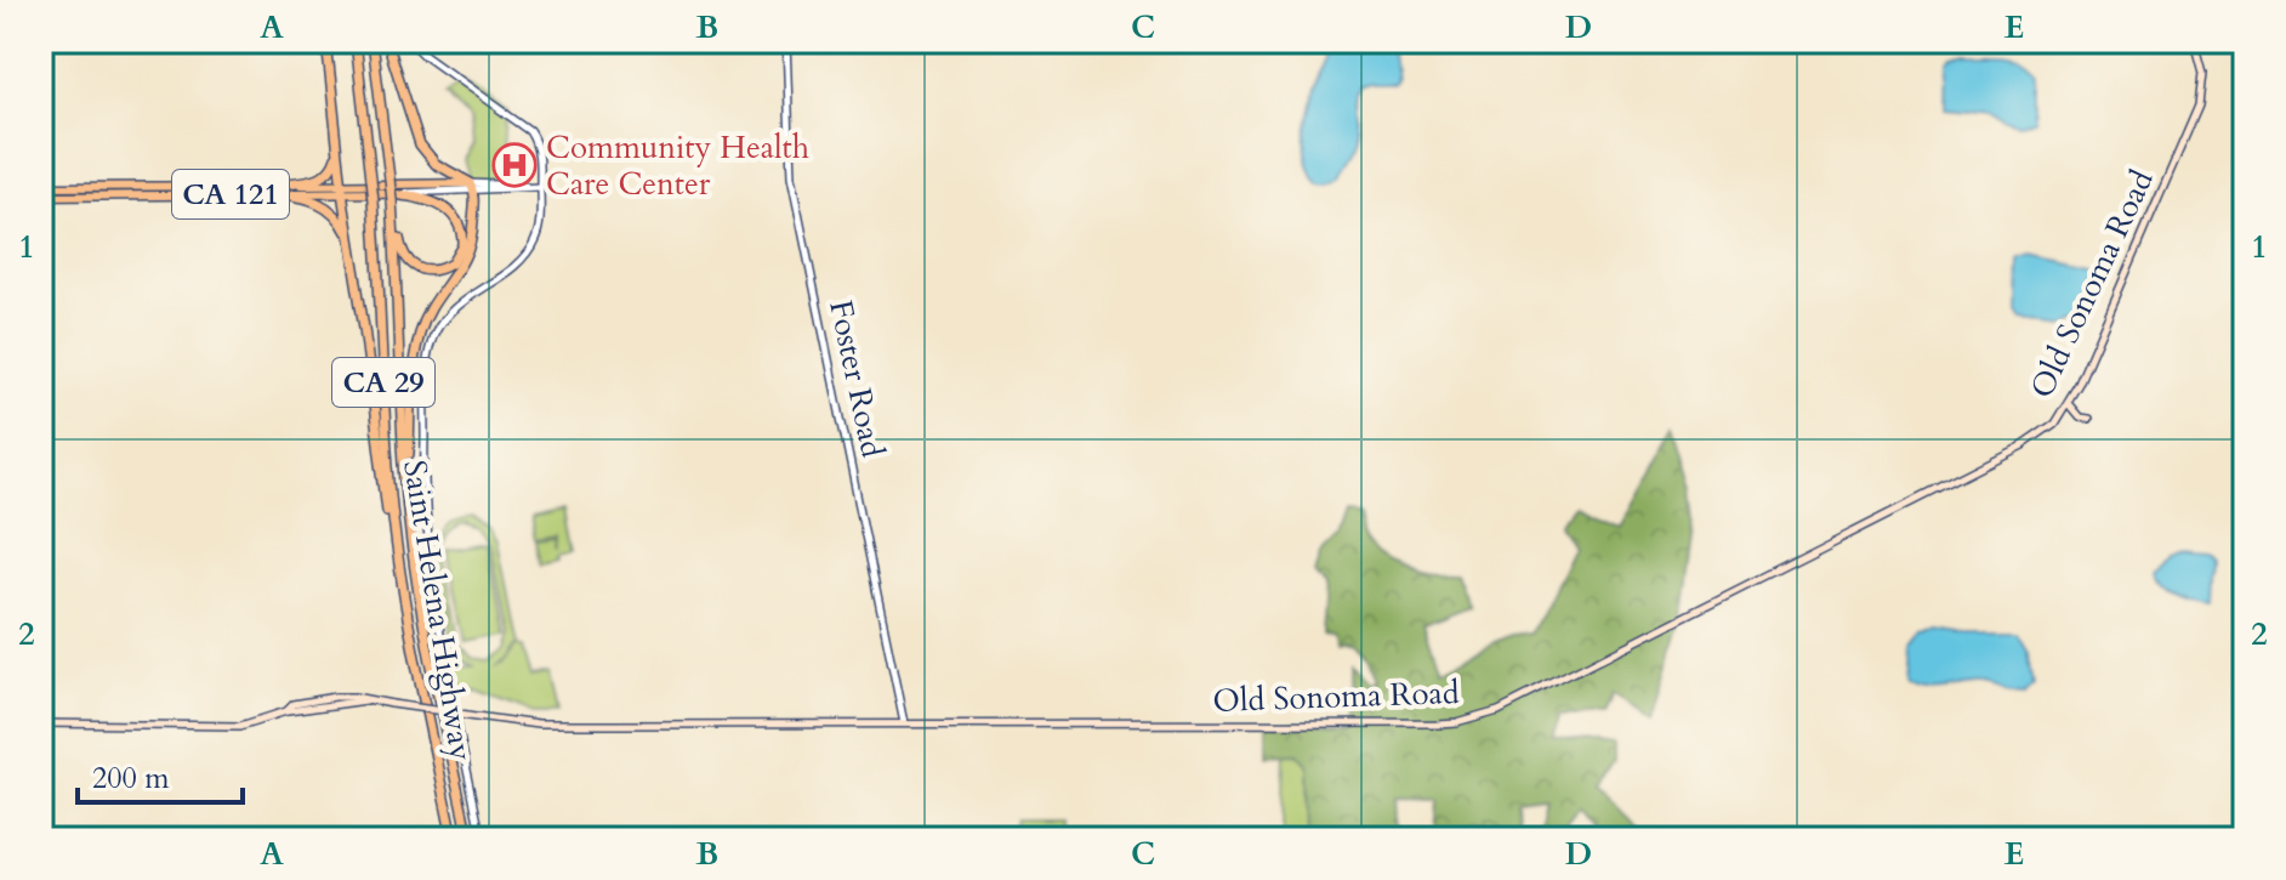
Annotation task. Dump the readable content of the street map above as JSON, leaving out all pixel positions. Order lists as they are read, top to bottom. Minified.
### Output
{"streets":{"highway":["CA 121","CA 29","Saint Helena Highway"],"main road":["Old Sonoma Road"],"street":["Foster Road"]},"crossings":[["CA 121","Saint Helena Highway"],["Old Sonoma Road","Foster Road"]],"places":{"hospital":["Community Health Care Center"]},"scale_bar":"200 m","grid":{"columns":["A","B","C","D","E"],"rows":["1","2"]}}
